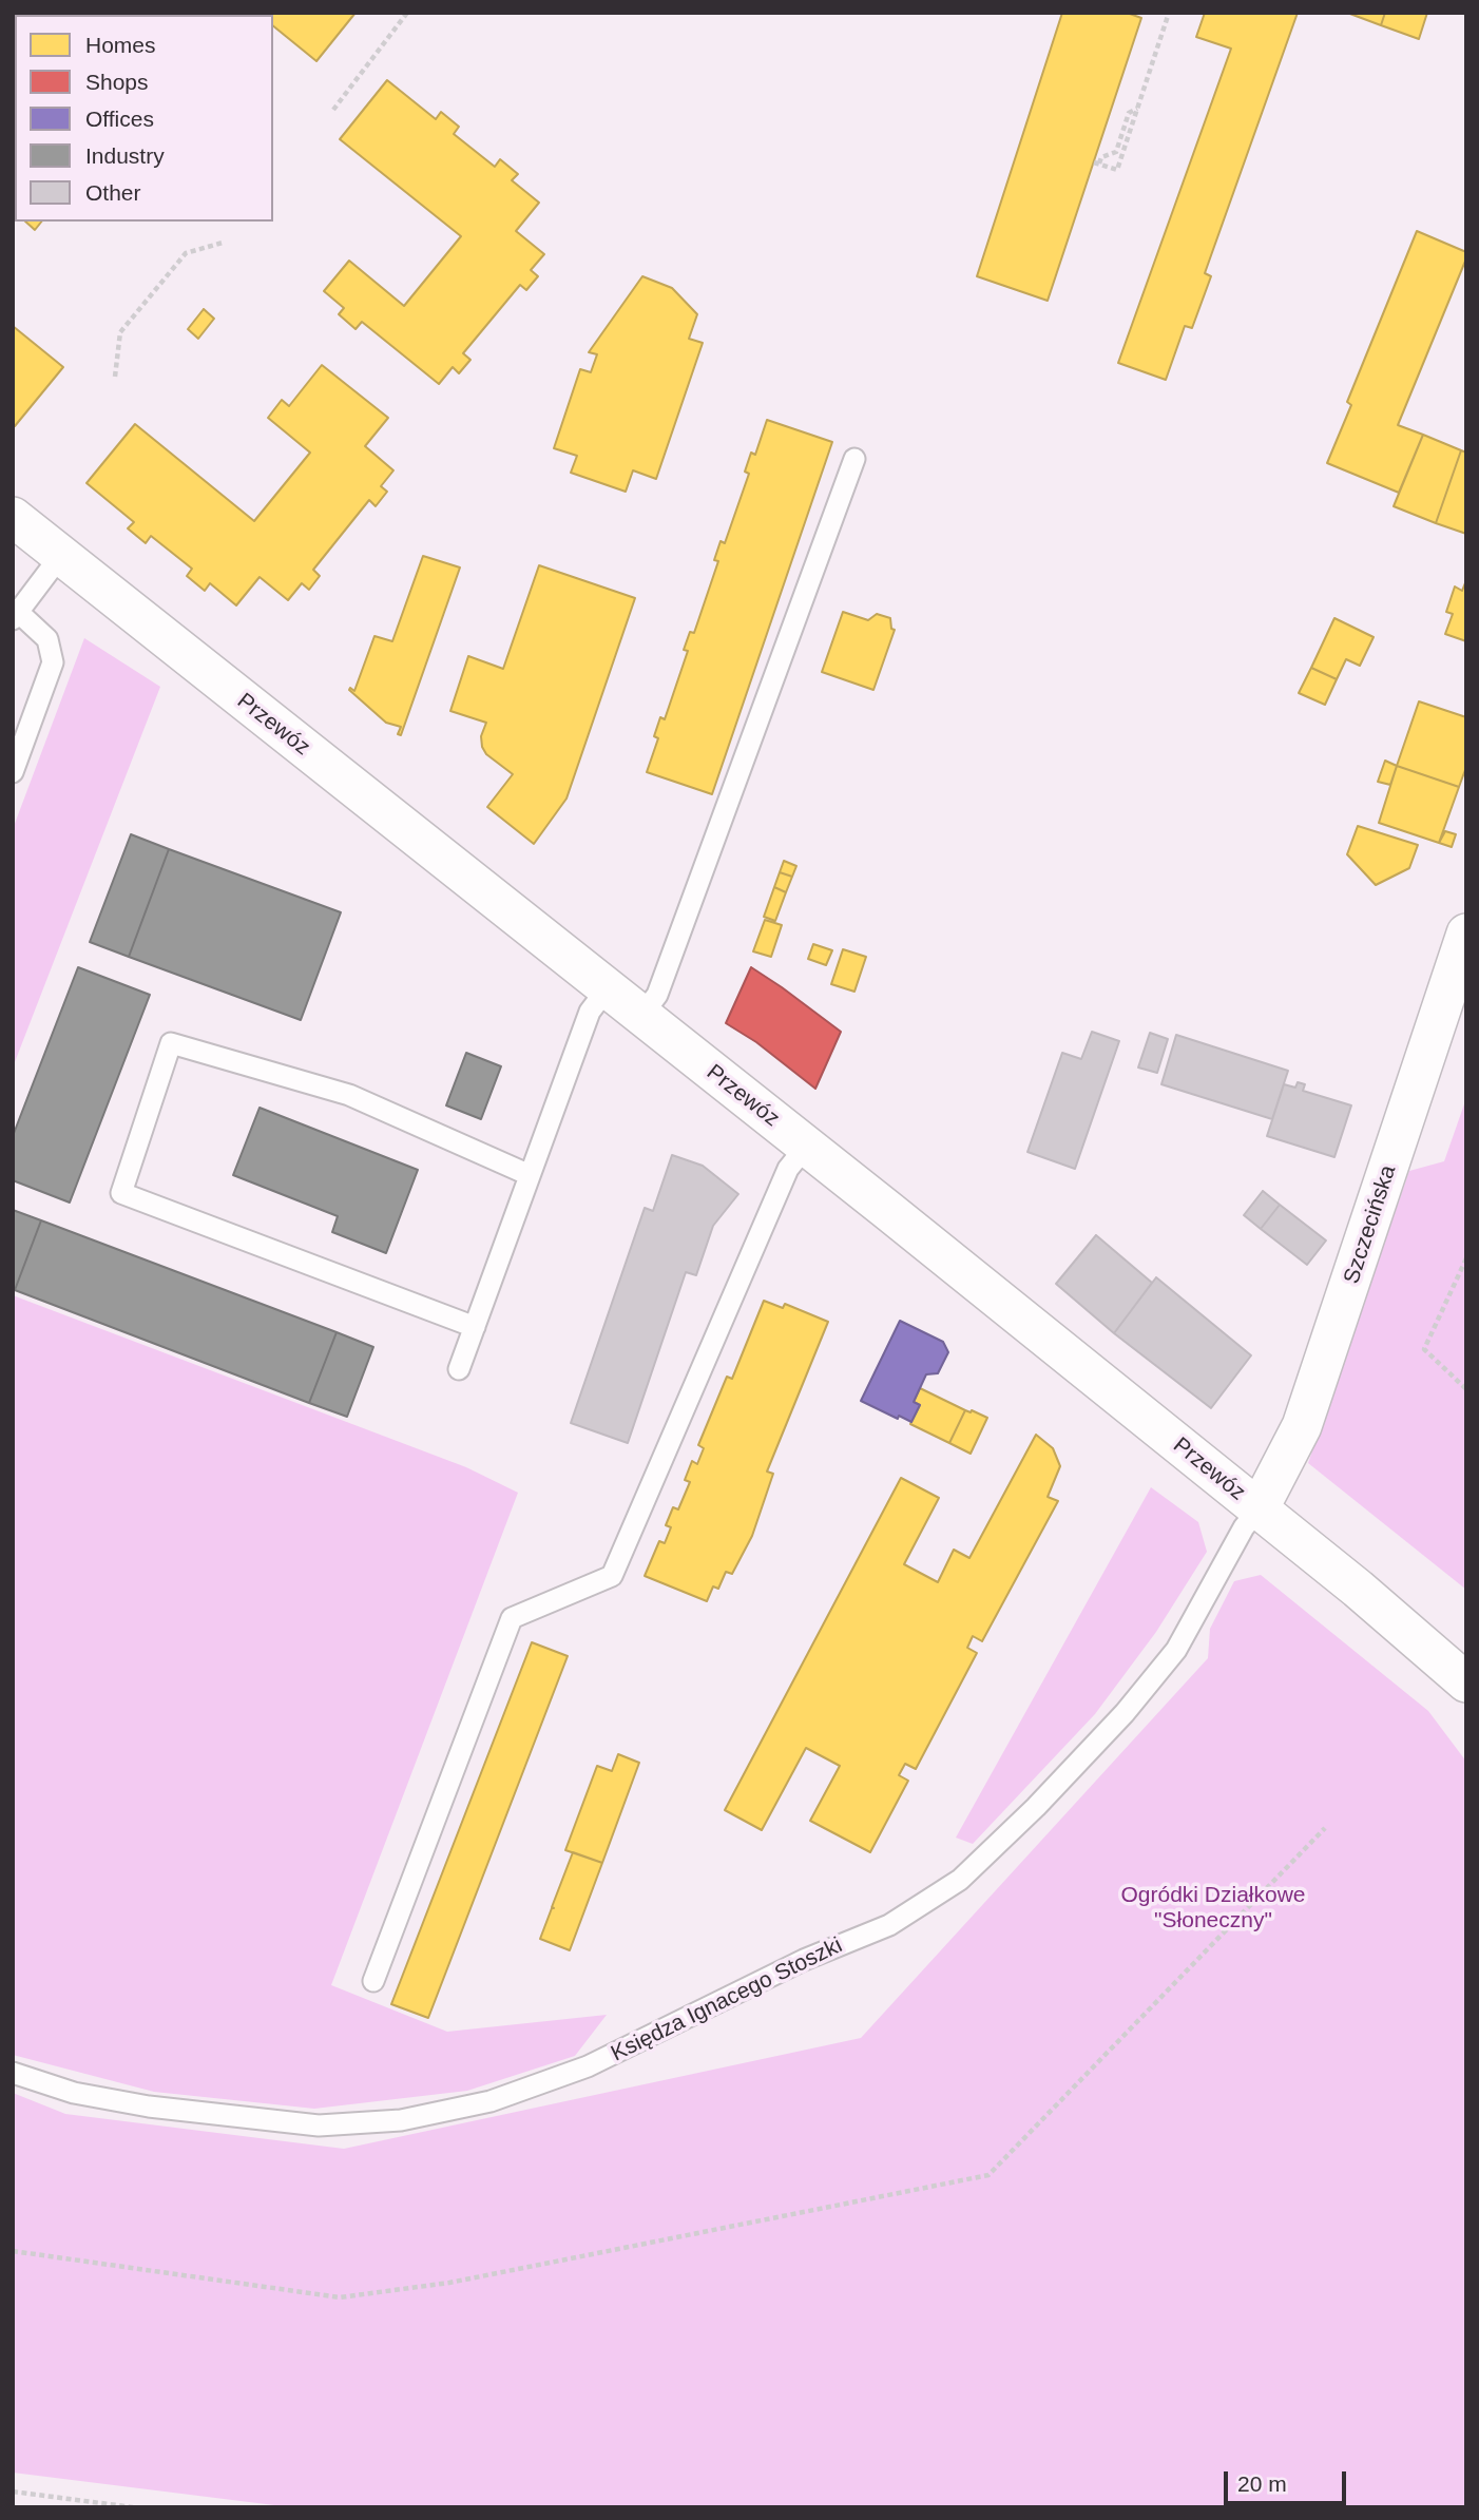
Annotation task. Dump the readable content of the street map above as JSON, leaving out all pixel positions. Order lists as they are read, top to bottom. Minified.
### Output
{"streets":{"street":["Przewóz","Szczecińska"],"lane":["Księdza Ignacego Stoszki"]},"crossings":[["Przewóz","Szczecińska"],["Przewóz","Księdza Ignacego Stoszki"],["Szczecińska","Księdza Ignacego Stoszki"]],"parks":["Ogródki Działkowe \"Słoneczny\""],"legend":["Homes","Shops","Offices","Industry","Other"],"scale_bar":"20 m"}
